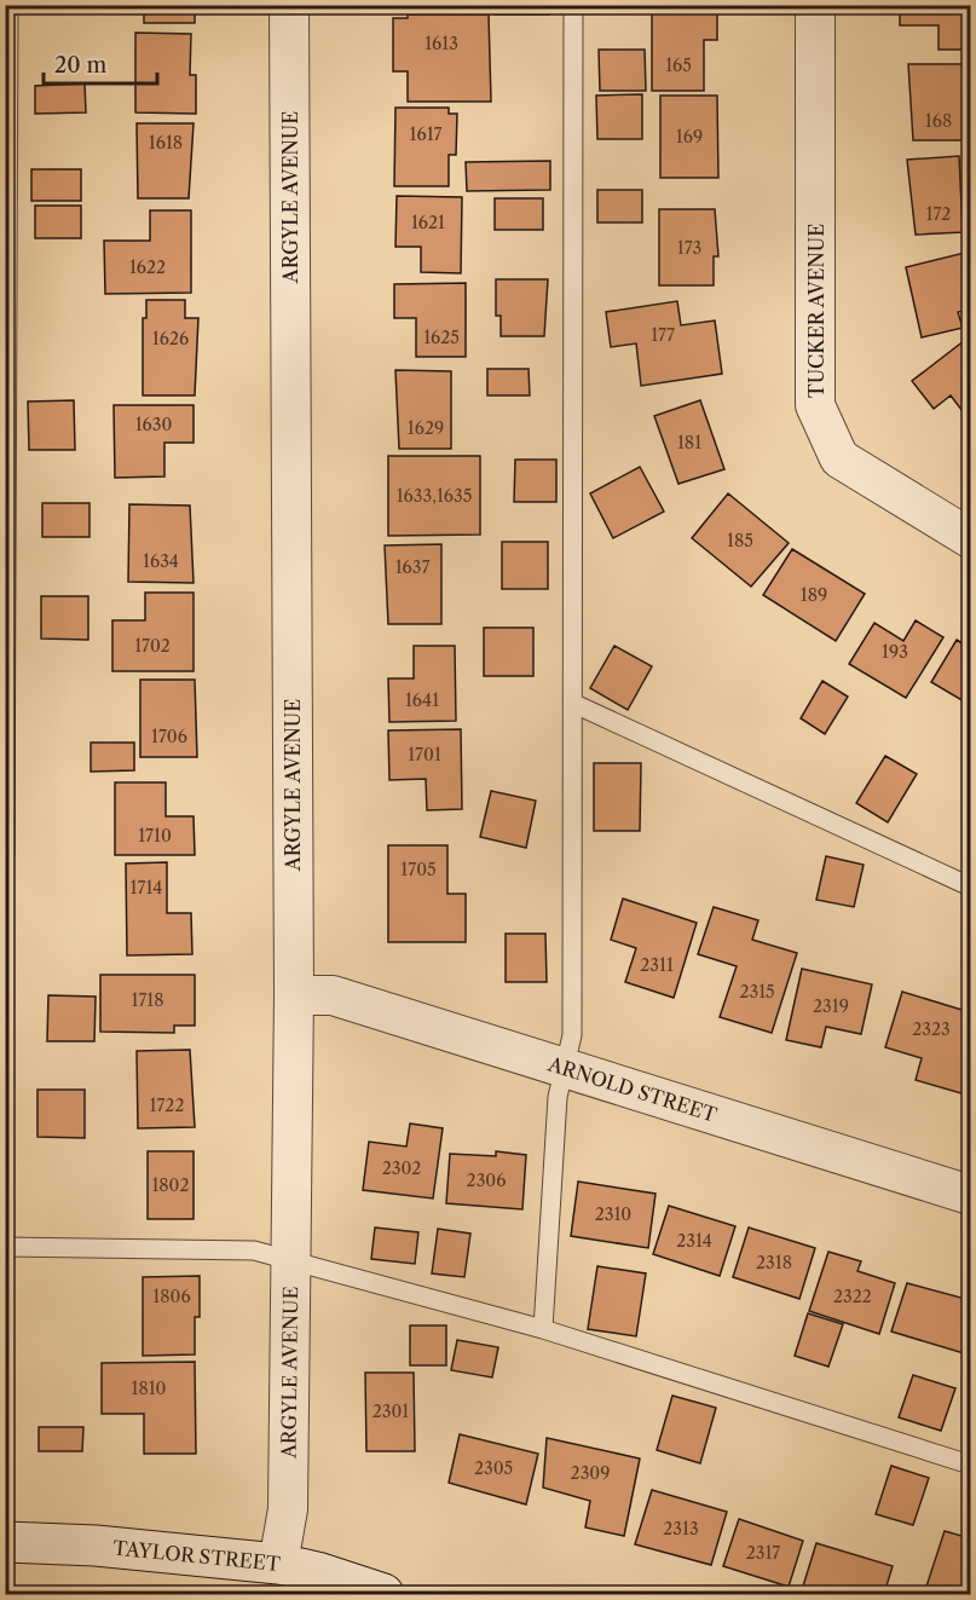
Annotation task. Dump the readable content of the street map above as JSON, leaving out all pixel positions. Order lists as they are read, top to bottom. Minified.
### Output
{"streets":{"main road":["TAYLOR STREET"],"street":["ARGYLE AVENUE","TUCKER AVENUE","ARNOLD STREET"]},"crossings":[["ARGYLE AVENUE","ARNOLD STREET"],["ARGYLE AVENUE","TAYLOR STREET"]],"house_numbers":["1613","165","168","1617","169","1618","172","1621","173","1622","177","1625","1626","1630","1629","181","1633,1635","185","1634","1637","189","1702","193","1641","1706","1701","1710","1705","1714","2311","2315","1718","2319","2323","1722","2302","2306","1802","2310","2314","2318","1806","2322","1810","2301","2305","2309","2313","2317"],"scale_bar":"20 m"}
